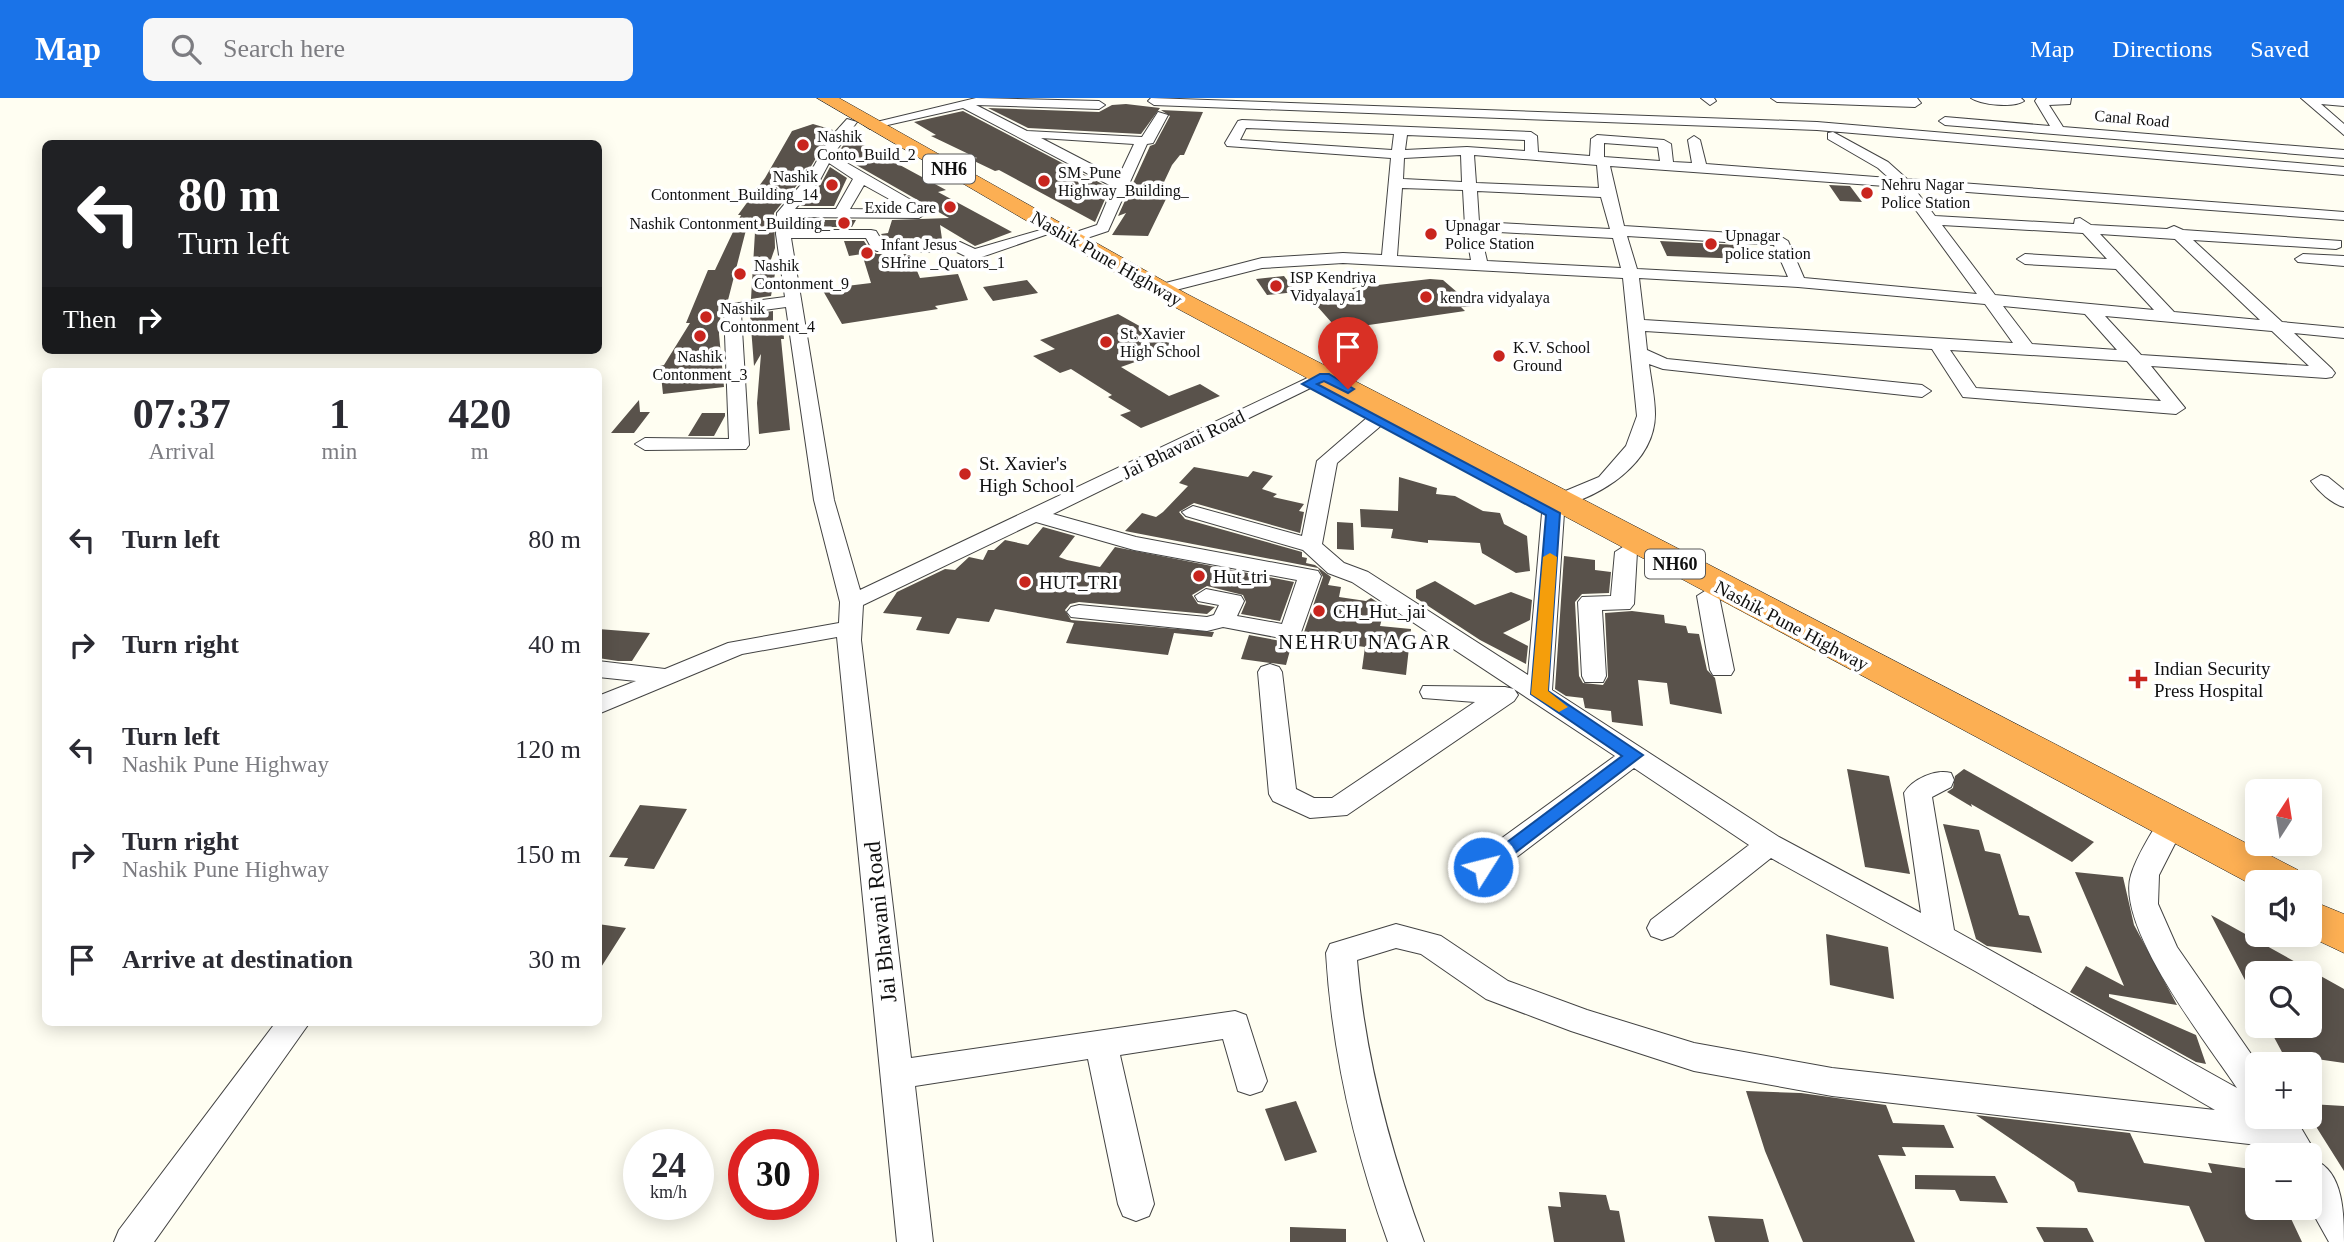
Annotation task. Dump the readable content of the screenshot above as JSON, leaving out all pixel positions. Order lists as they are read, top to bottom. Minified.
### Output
{"streets":{"highway":["Nashik Pune Highway","NH60"],"street":["Canal Road","Jai Bhavani Road"]},"crossings":[["Nashik Pune Highway","Jai Bhavani Road"]],"districts":["NEHRU NAGAR"],"places":{"other":["Nashik Conto_Build_2","SM_Pune Highway_Building_","Nashik Contonment_Building_14","Nehru Nagar Police Station","Exide Care","Nashik Contonment_Building_","Upnagar Police Station","Upnagar police station","Infant Jesus SHrine _Quators_1","Nashik Contonment_9","ISP Kendriya Vidyalaya1","kendra vidyalaya","Nashik Contonment_4","Nashik Contonment_3","St. Xavier High School","K.V. School Ground","St. Xavier's High School","Hut_tri","HUT_TRI","CH_Hut_jai"],"health":["Indian Security Press Hospital"]},"north":"top","page":{"header":"Map","search":"Search here","nav":["Map","Directions","Saved"],"turn":["80 m","Turn left"],"then":"Then","eta":["07:37","Arrival","1","min","420","m"],"list":[{"name":"Turn left","value":"80 m"},{"name":"Turn right","value":"40 m"},{"name":"Turn left","note":"Nashik Pune Highway","value":"120 m"},{"name":"Turn right","note":"Nashik Pune Highway","value":"150 m"},{"name":"Arrive at destination","value":"30 m"}],"map_buttons":["+","−"],"speed":"24 km/h","limit":"30"}}
